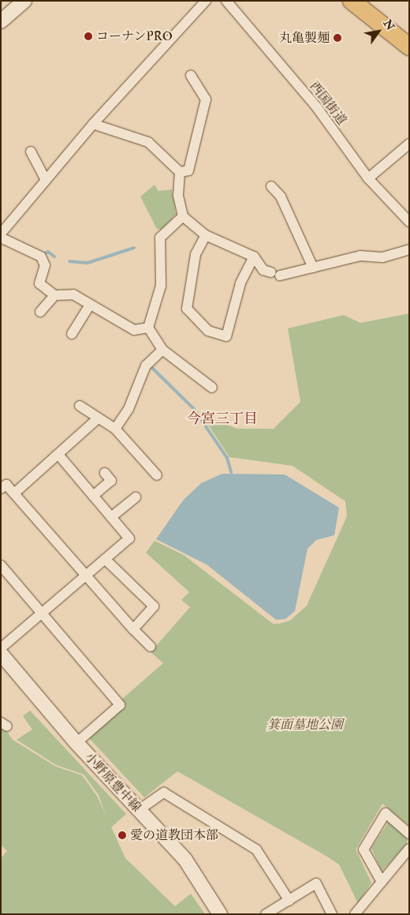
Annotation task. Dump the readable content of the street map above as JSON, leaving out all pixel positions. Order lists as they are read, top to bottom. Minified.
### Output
{"streets":{"street":["西国街道","小野原豊中線"]},"districts":["今宮三丁目"],"parks":["箕面墓地公園"],"places":["コーナンPRO","丸亀製麺","愛の道教団本部"],"north":"top right"}
